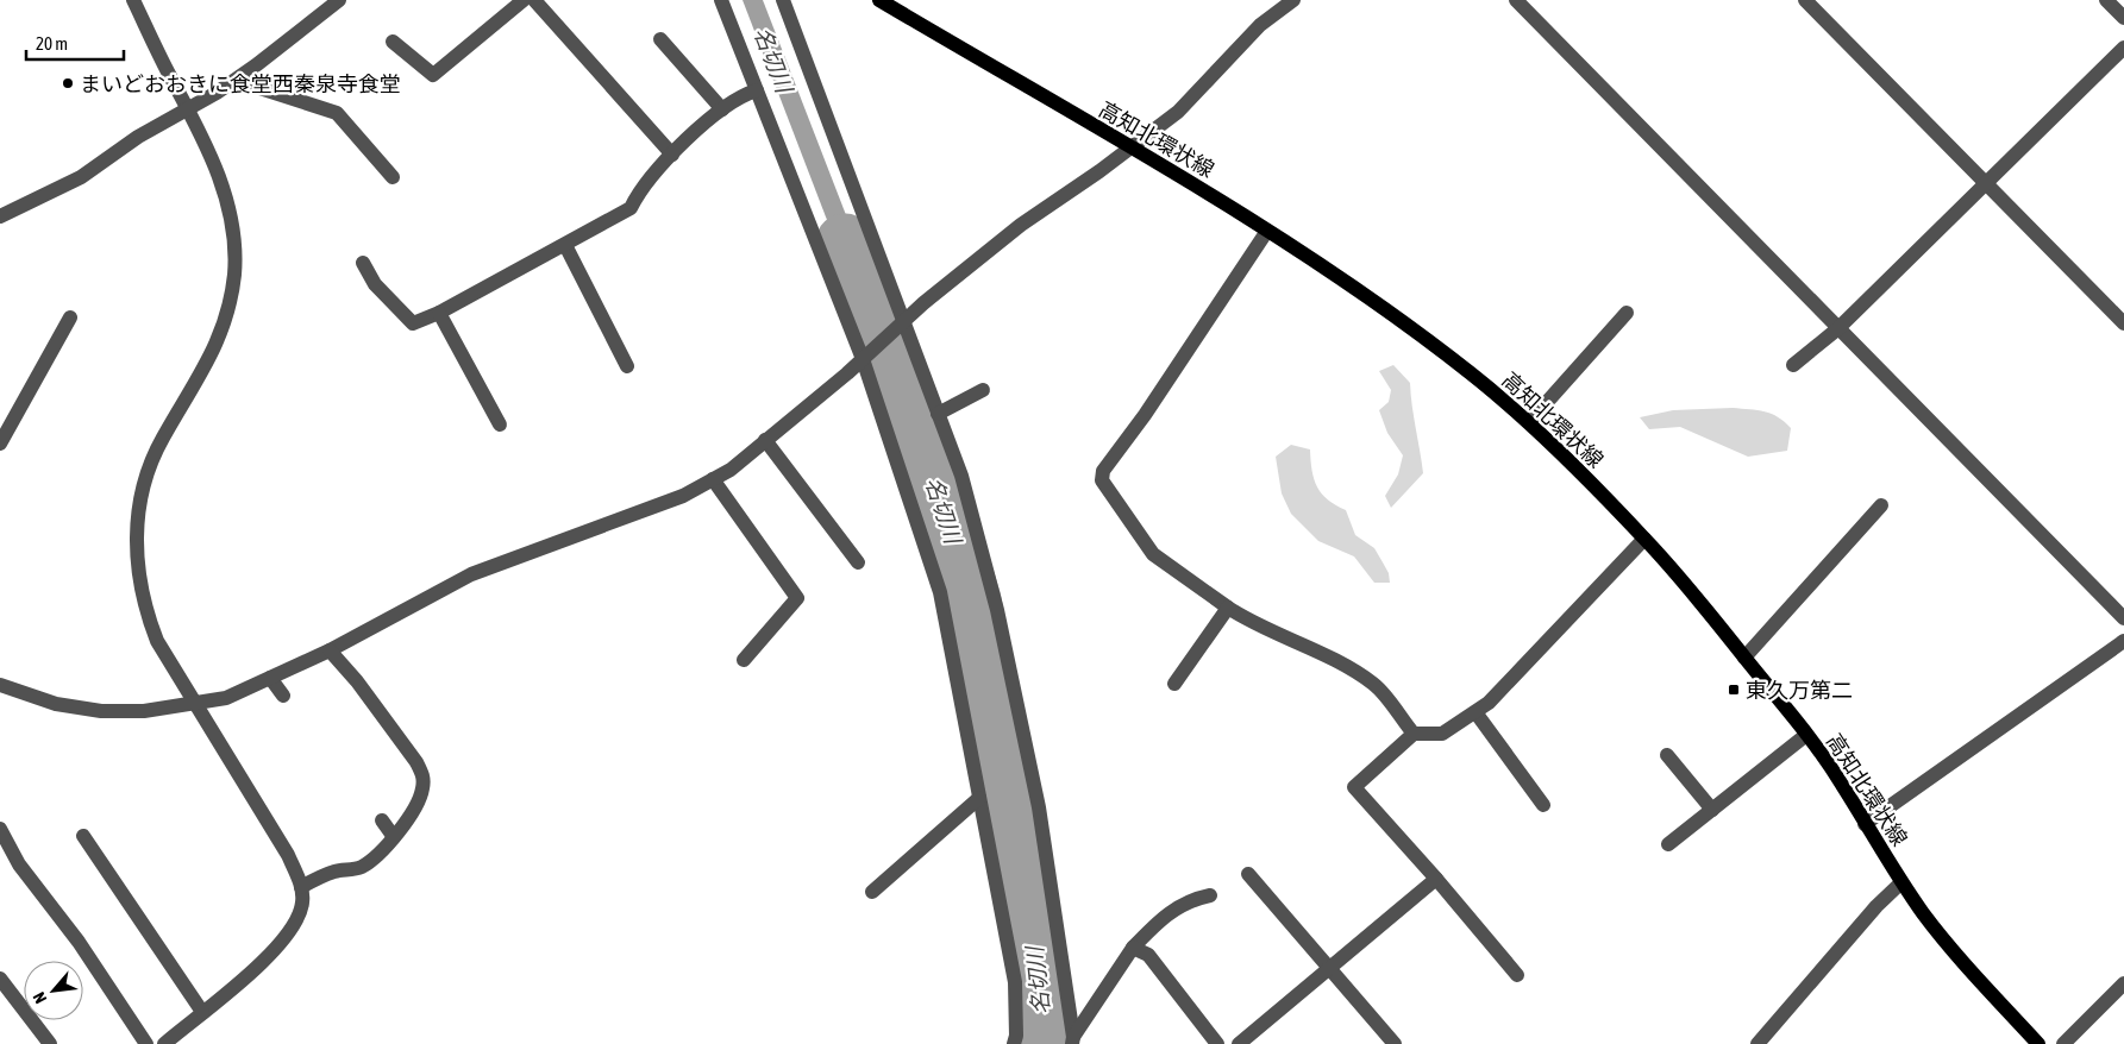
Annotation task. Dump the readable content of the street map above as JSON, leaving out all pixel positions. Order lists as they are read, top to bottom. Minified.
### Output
{"streets":{"main road":["高知北環状線"]},"water":["名切川"],"places":{"other":["まいどおおきに食堂西秦泉寺食堂"],"transit":["東久万第二"]},"scale_bar":"20 m","north":"bottom left"}
